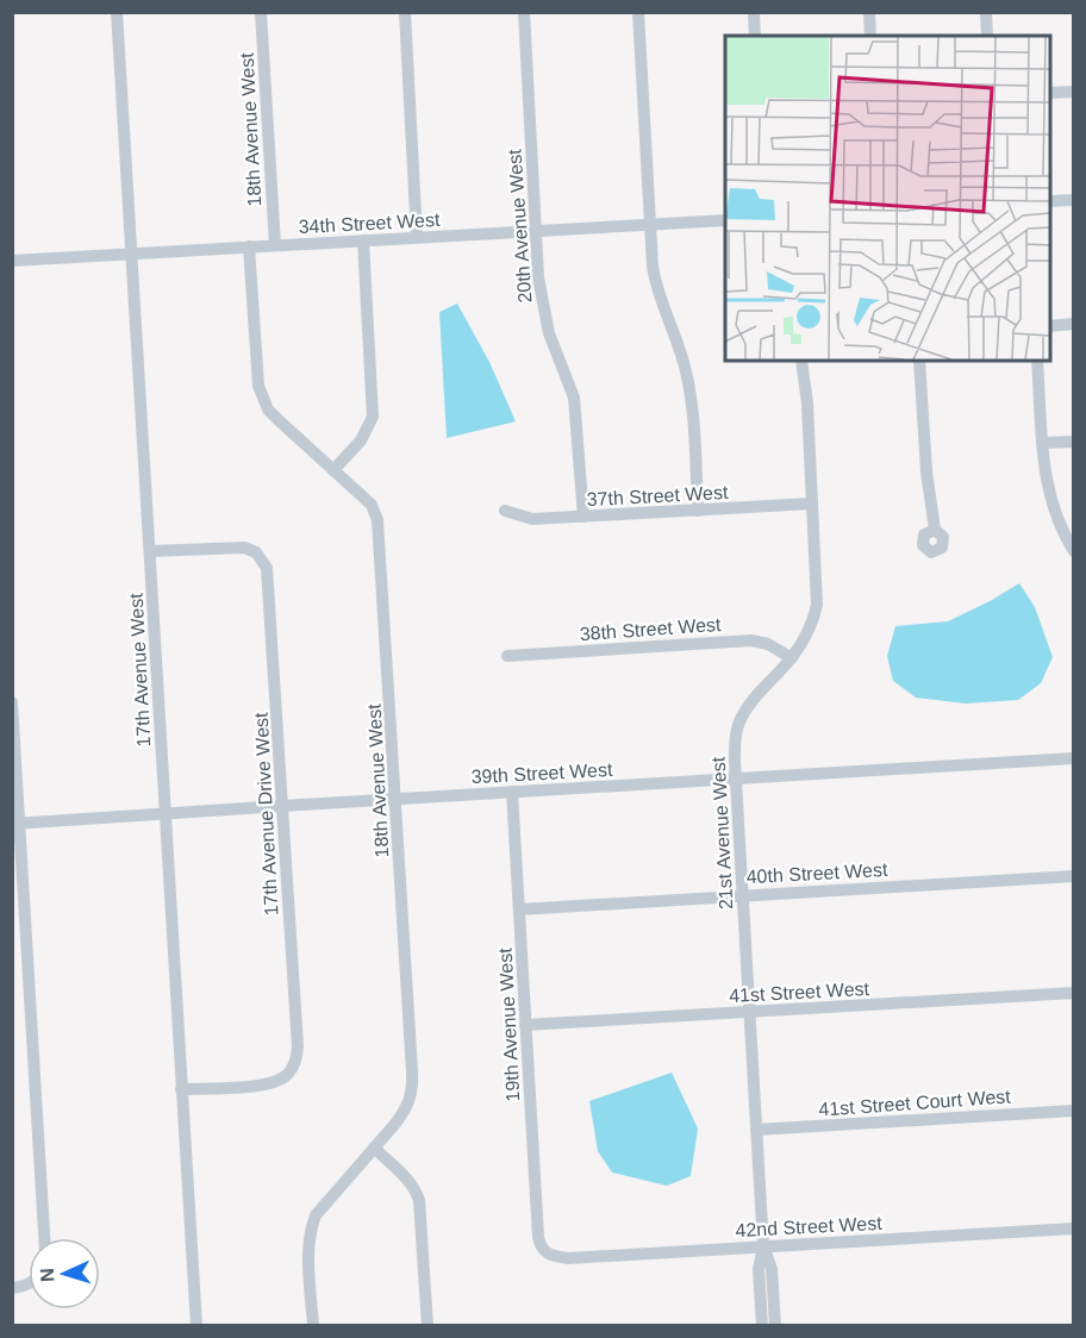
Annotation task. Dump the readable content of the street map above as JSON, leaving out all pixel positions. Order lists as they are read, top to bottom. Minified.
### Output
{"streets":{"street":["18th Avenue West","34th Street West","20th Avenue West","37th Street West","38th Street West","17th Avenue West","39th Street West","17th Avenue Drive West","21st Avenue West","40th Street West","41st Street West","19th Avenue West","41st Street Court West","42nd Street West"]},"crossings":[["18th Avenue West","34th Street West"],["18th Avenue West","39th Street West"],["34th Street West","20th Avenue West"],["34th Street West","17th Avenue West"],["20th Avenue West","37th Street West"],["37th Street West","21st Avenue West"],["38th Street West","21st Avenue West"],["17th Avenue West","39th Street West"],["17th Avenue West","17th Avenue Drive West"],["39th Street West","17th Avenue Drive West"],["39th Street West","21st Avenue West"],["39th Street West","19th Avenue West"],["21st Avenue West","40th Street West"],["21st Avenue West","41st Street West"],["21st Avenue West","41st Street Court West"],["21st Avenue West","42nd Street West"],["40th Street West","19th Avenue West"],["41st Street West","19th Avenue West"],["19th Avenue West","42nd Street West"]],"north":"left"}
